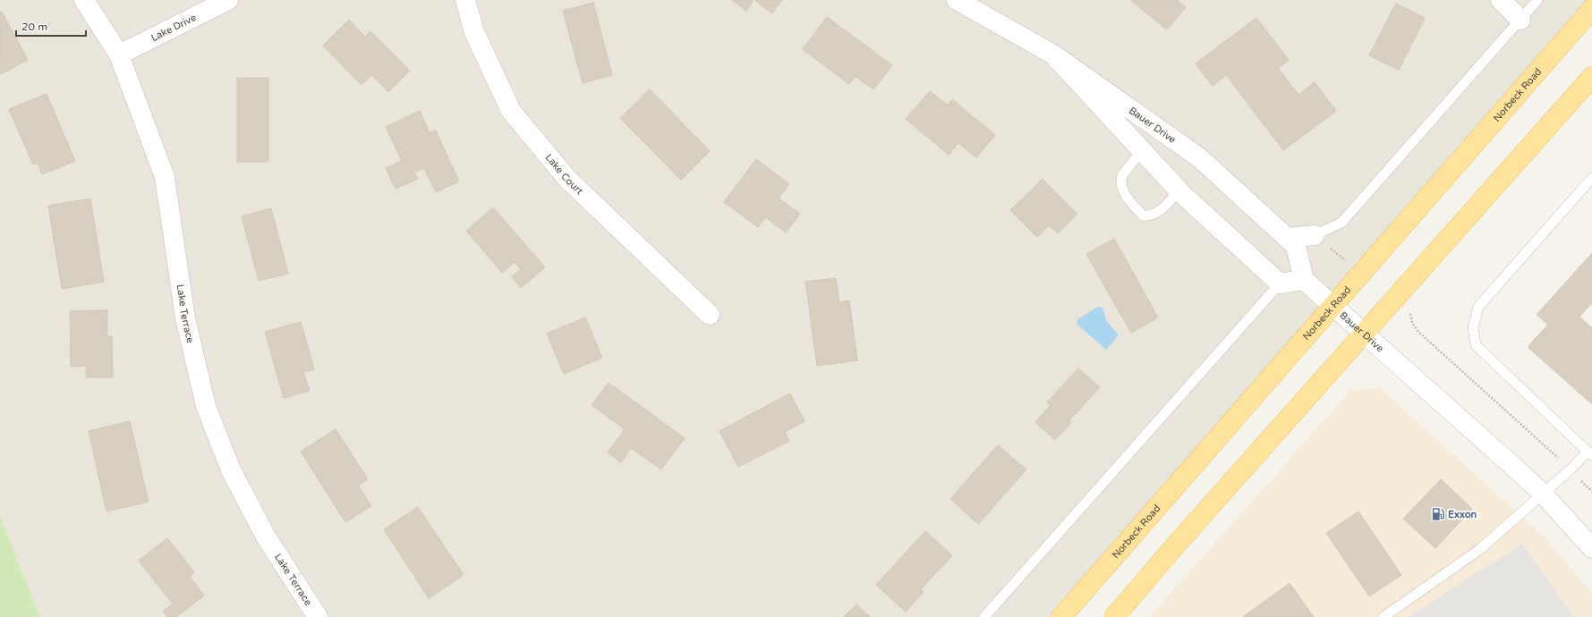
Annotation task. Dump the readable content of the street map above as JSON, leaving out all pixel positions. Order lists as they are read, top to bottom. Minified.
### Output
{"streets":{"main road":["Norbeck Road"],"street":["Lake Drive","Bauer Drive","Lake Court","Lake Terrace"]},"crossings":[["Lake Drive","Lake Terrace"],["Norbeck Road","Bauer Drive"]],"places":{"fuel station":["Exxon"]},"scale_bar":"20 m"}
